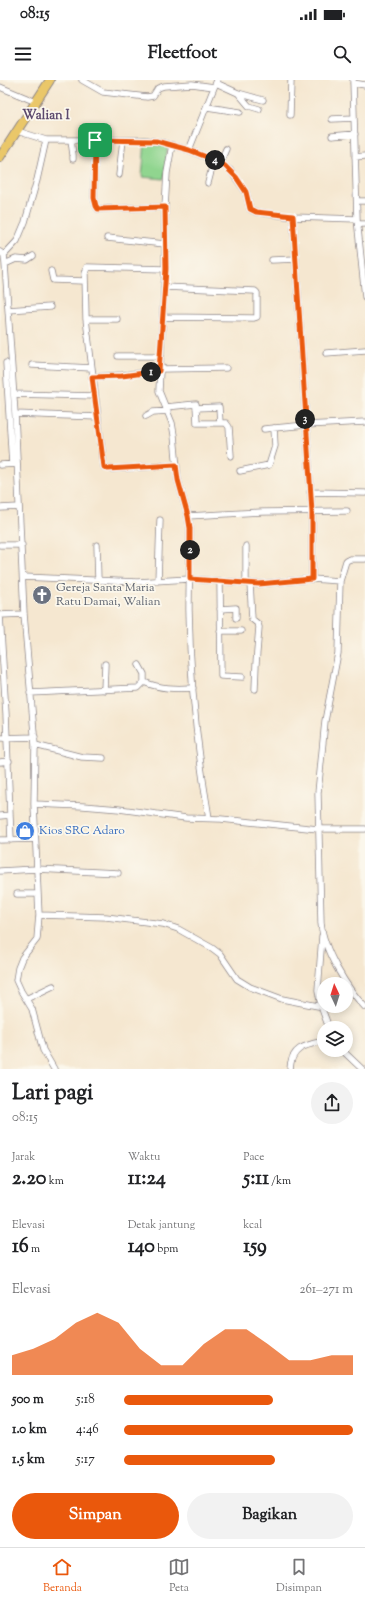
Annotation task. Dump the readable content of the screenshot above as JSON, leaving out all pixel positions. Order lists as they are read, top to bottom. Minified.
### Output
{"districts":["Walian I"],"places":{"church":["Gereja Santa Maria Ratu Damai, Walian"],"shop":["Kios SRC Adaro"]},"north":"top","page":{"status":"08:15","header":"Fleetfoot","pins":["4","1","3","2"],"heading":["Lari pagi","08:15"],"stats":[["Jarak","2.20 km"],["Waktu","11:24"],["Pace","5:11 /km"],["Elevasi","16 m"],["Detak jantung","140 bpm"],["kcal","159"]],"chart":["Elevasi","261–271 m"],"list":[{"name":"500 m","note":"5:18"},{"name":"1.0 km","note":"4:46"},{"name":"1.5 km","note":"5:17"}],"buttons":["Simpan","Bagikan"],"tabs":["Beranda","Peta","Disimpan"]}}
